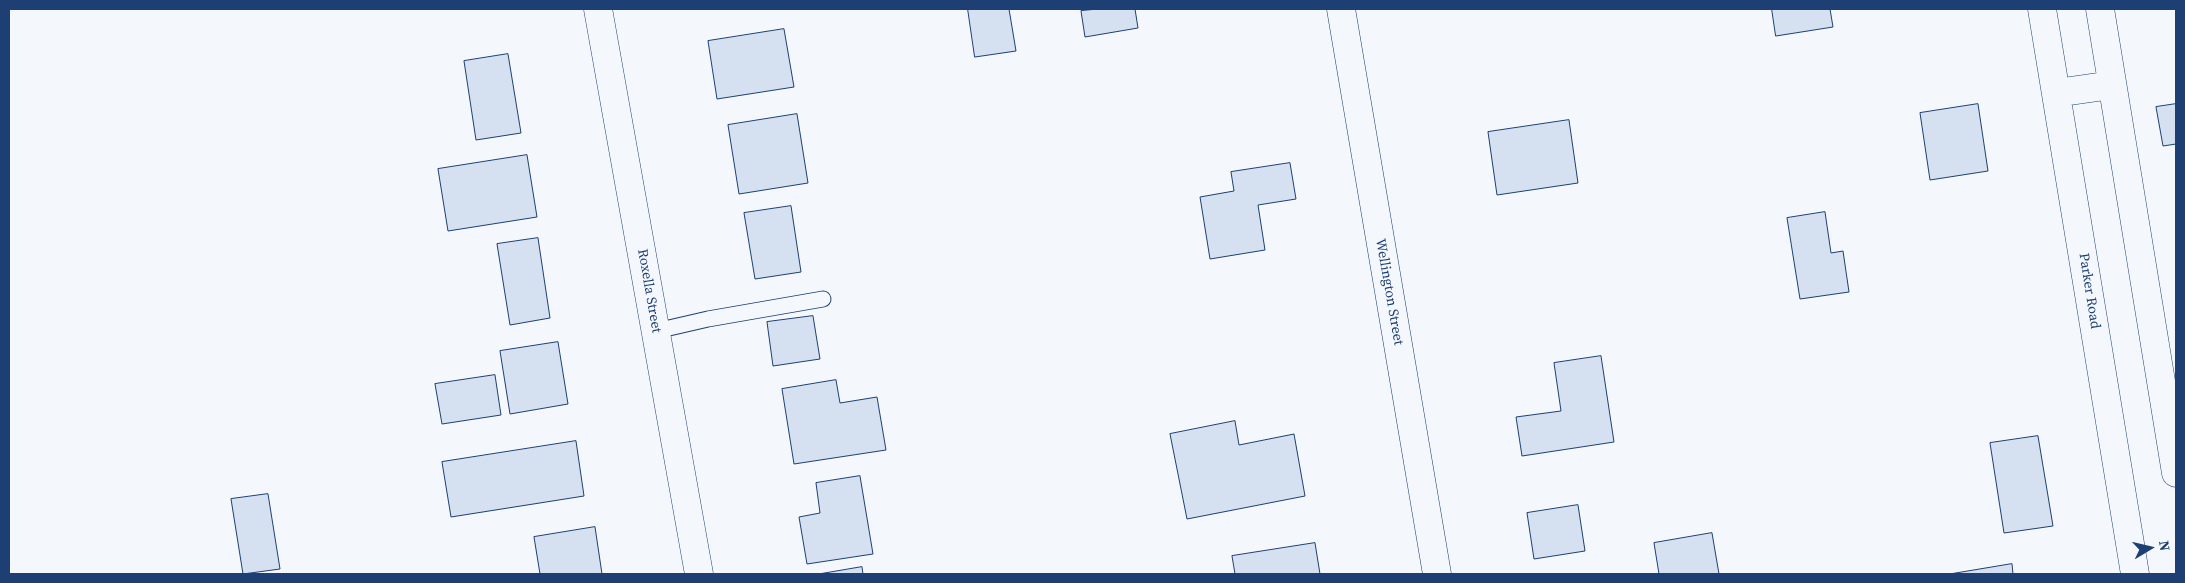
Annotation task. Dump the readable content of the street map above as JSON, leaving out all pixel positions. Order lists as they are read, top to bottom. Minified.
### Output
{"streets":{"street":["Roxella Street","Parker Road","Wellington Street"]},"north":"right"}
